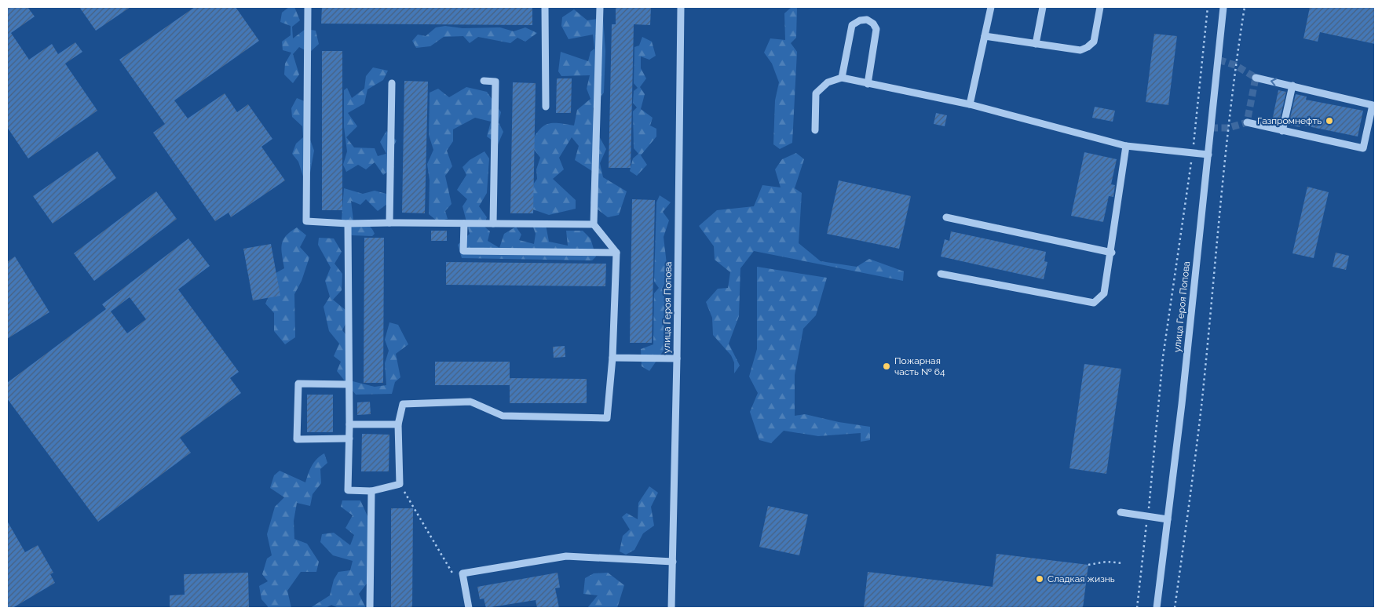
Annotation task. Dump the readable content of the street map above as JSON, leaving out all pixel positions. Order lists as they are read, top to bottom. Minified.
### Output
{"streets":{"street":["улица Героя Попова"]},"places":["Газпромнефть","Пожарная часть № 64","Сладкая жизнь"]}
